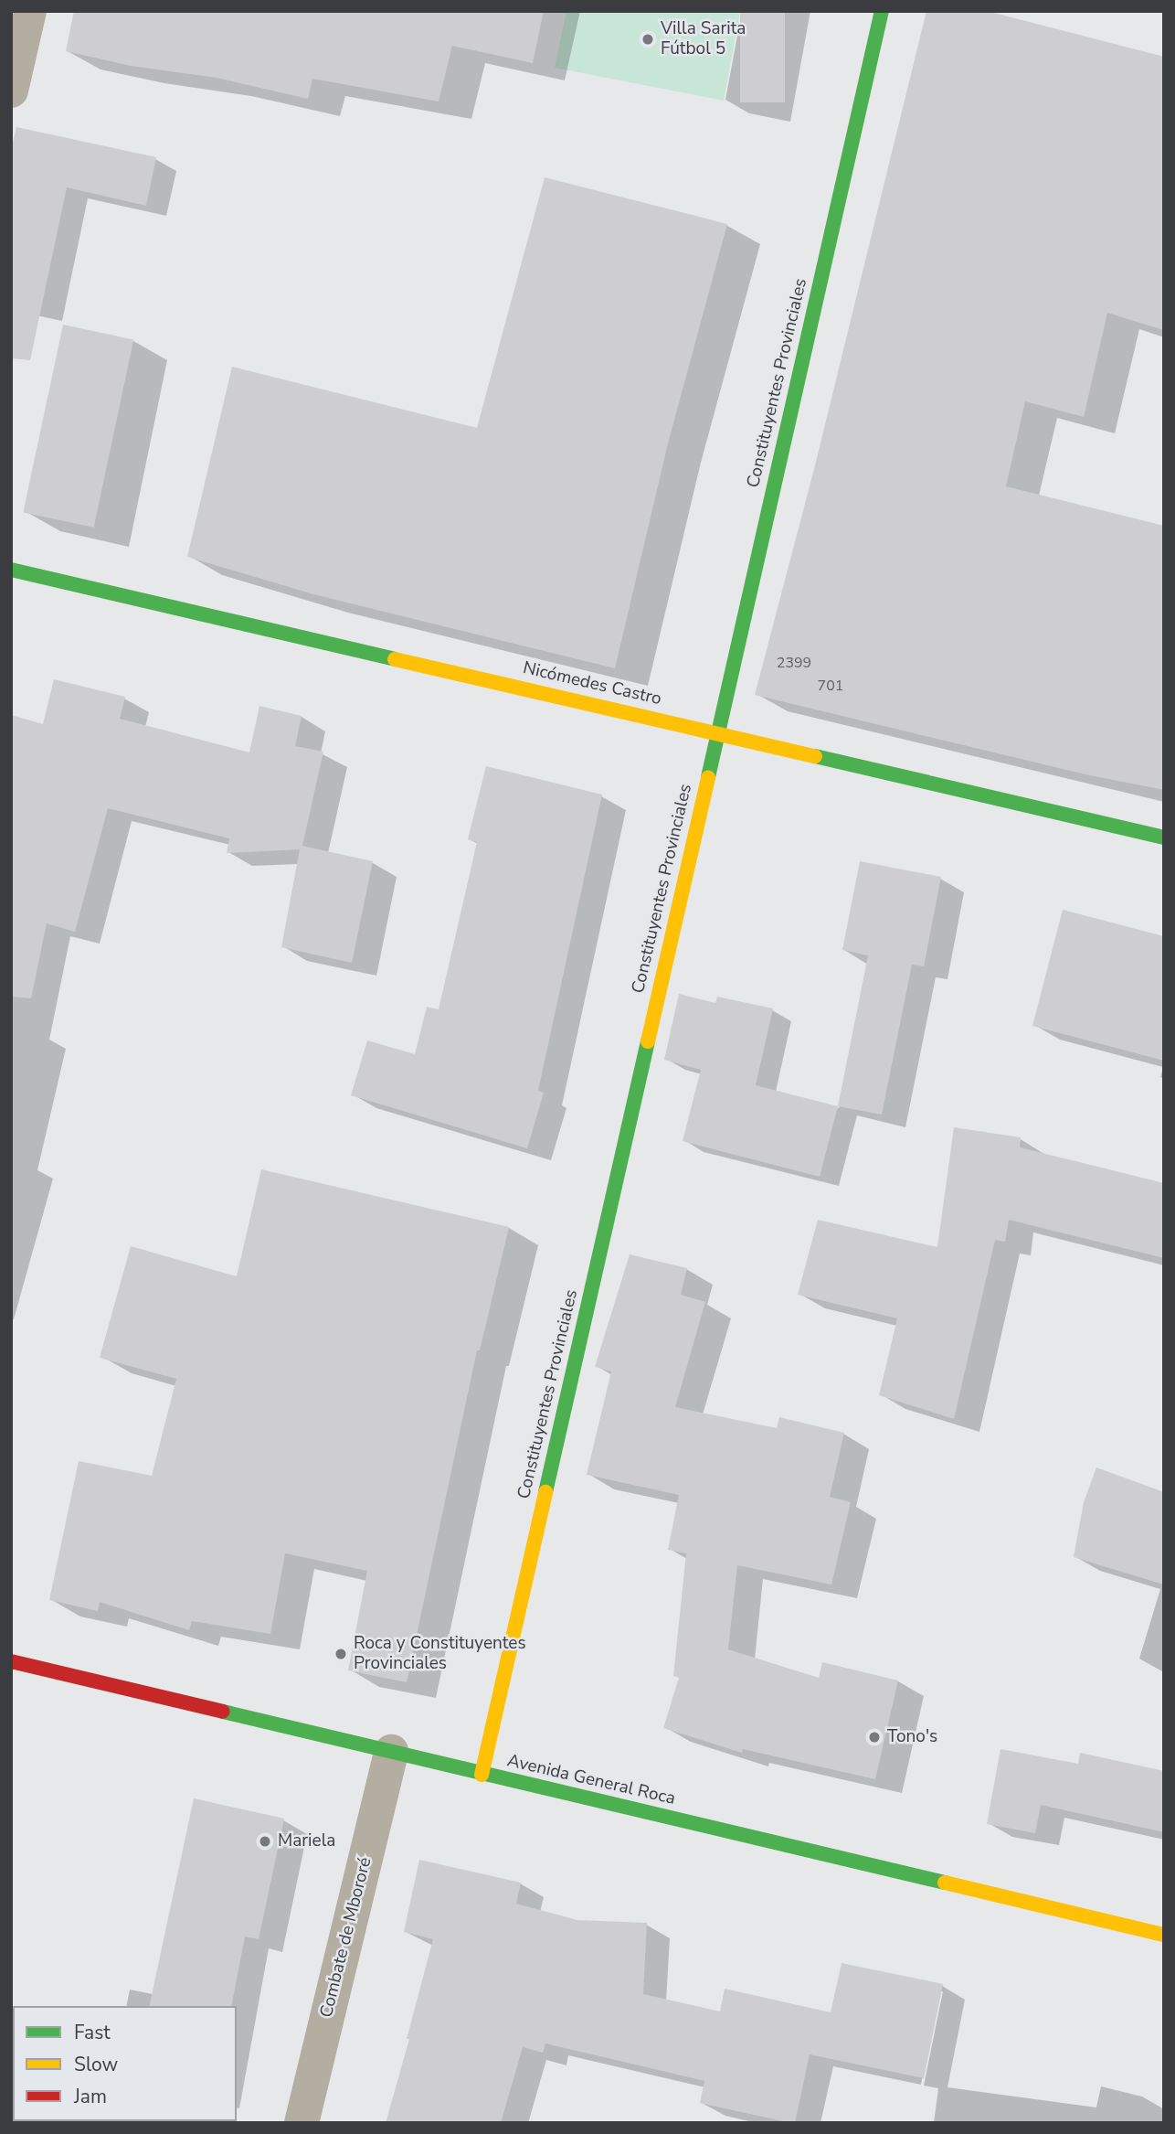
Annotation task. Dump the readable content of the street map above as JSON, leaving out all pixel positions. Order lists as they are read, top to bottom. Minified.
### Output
{"streets":{"street":["Constituyentes Provinciales","Nicómedes Castro","Avenida General Roca","Combate de Mbororé"]},"crossings":[["Constituyentes Provinciales","Nicómedes Castro"],["Constituyentes Provinciales","Avenida General Roca"],["Avenida General Roca","Combate de Mbororé"]],"places":["Villa Sarita Fútbol 5","Roca y Constituyentes Provinciales","Tono's","Mariela"],"house_numbers":["2399","701"],"legend":["Fast","Slow","Jam"]}
